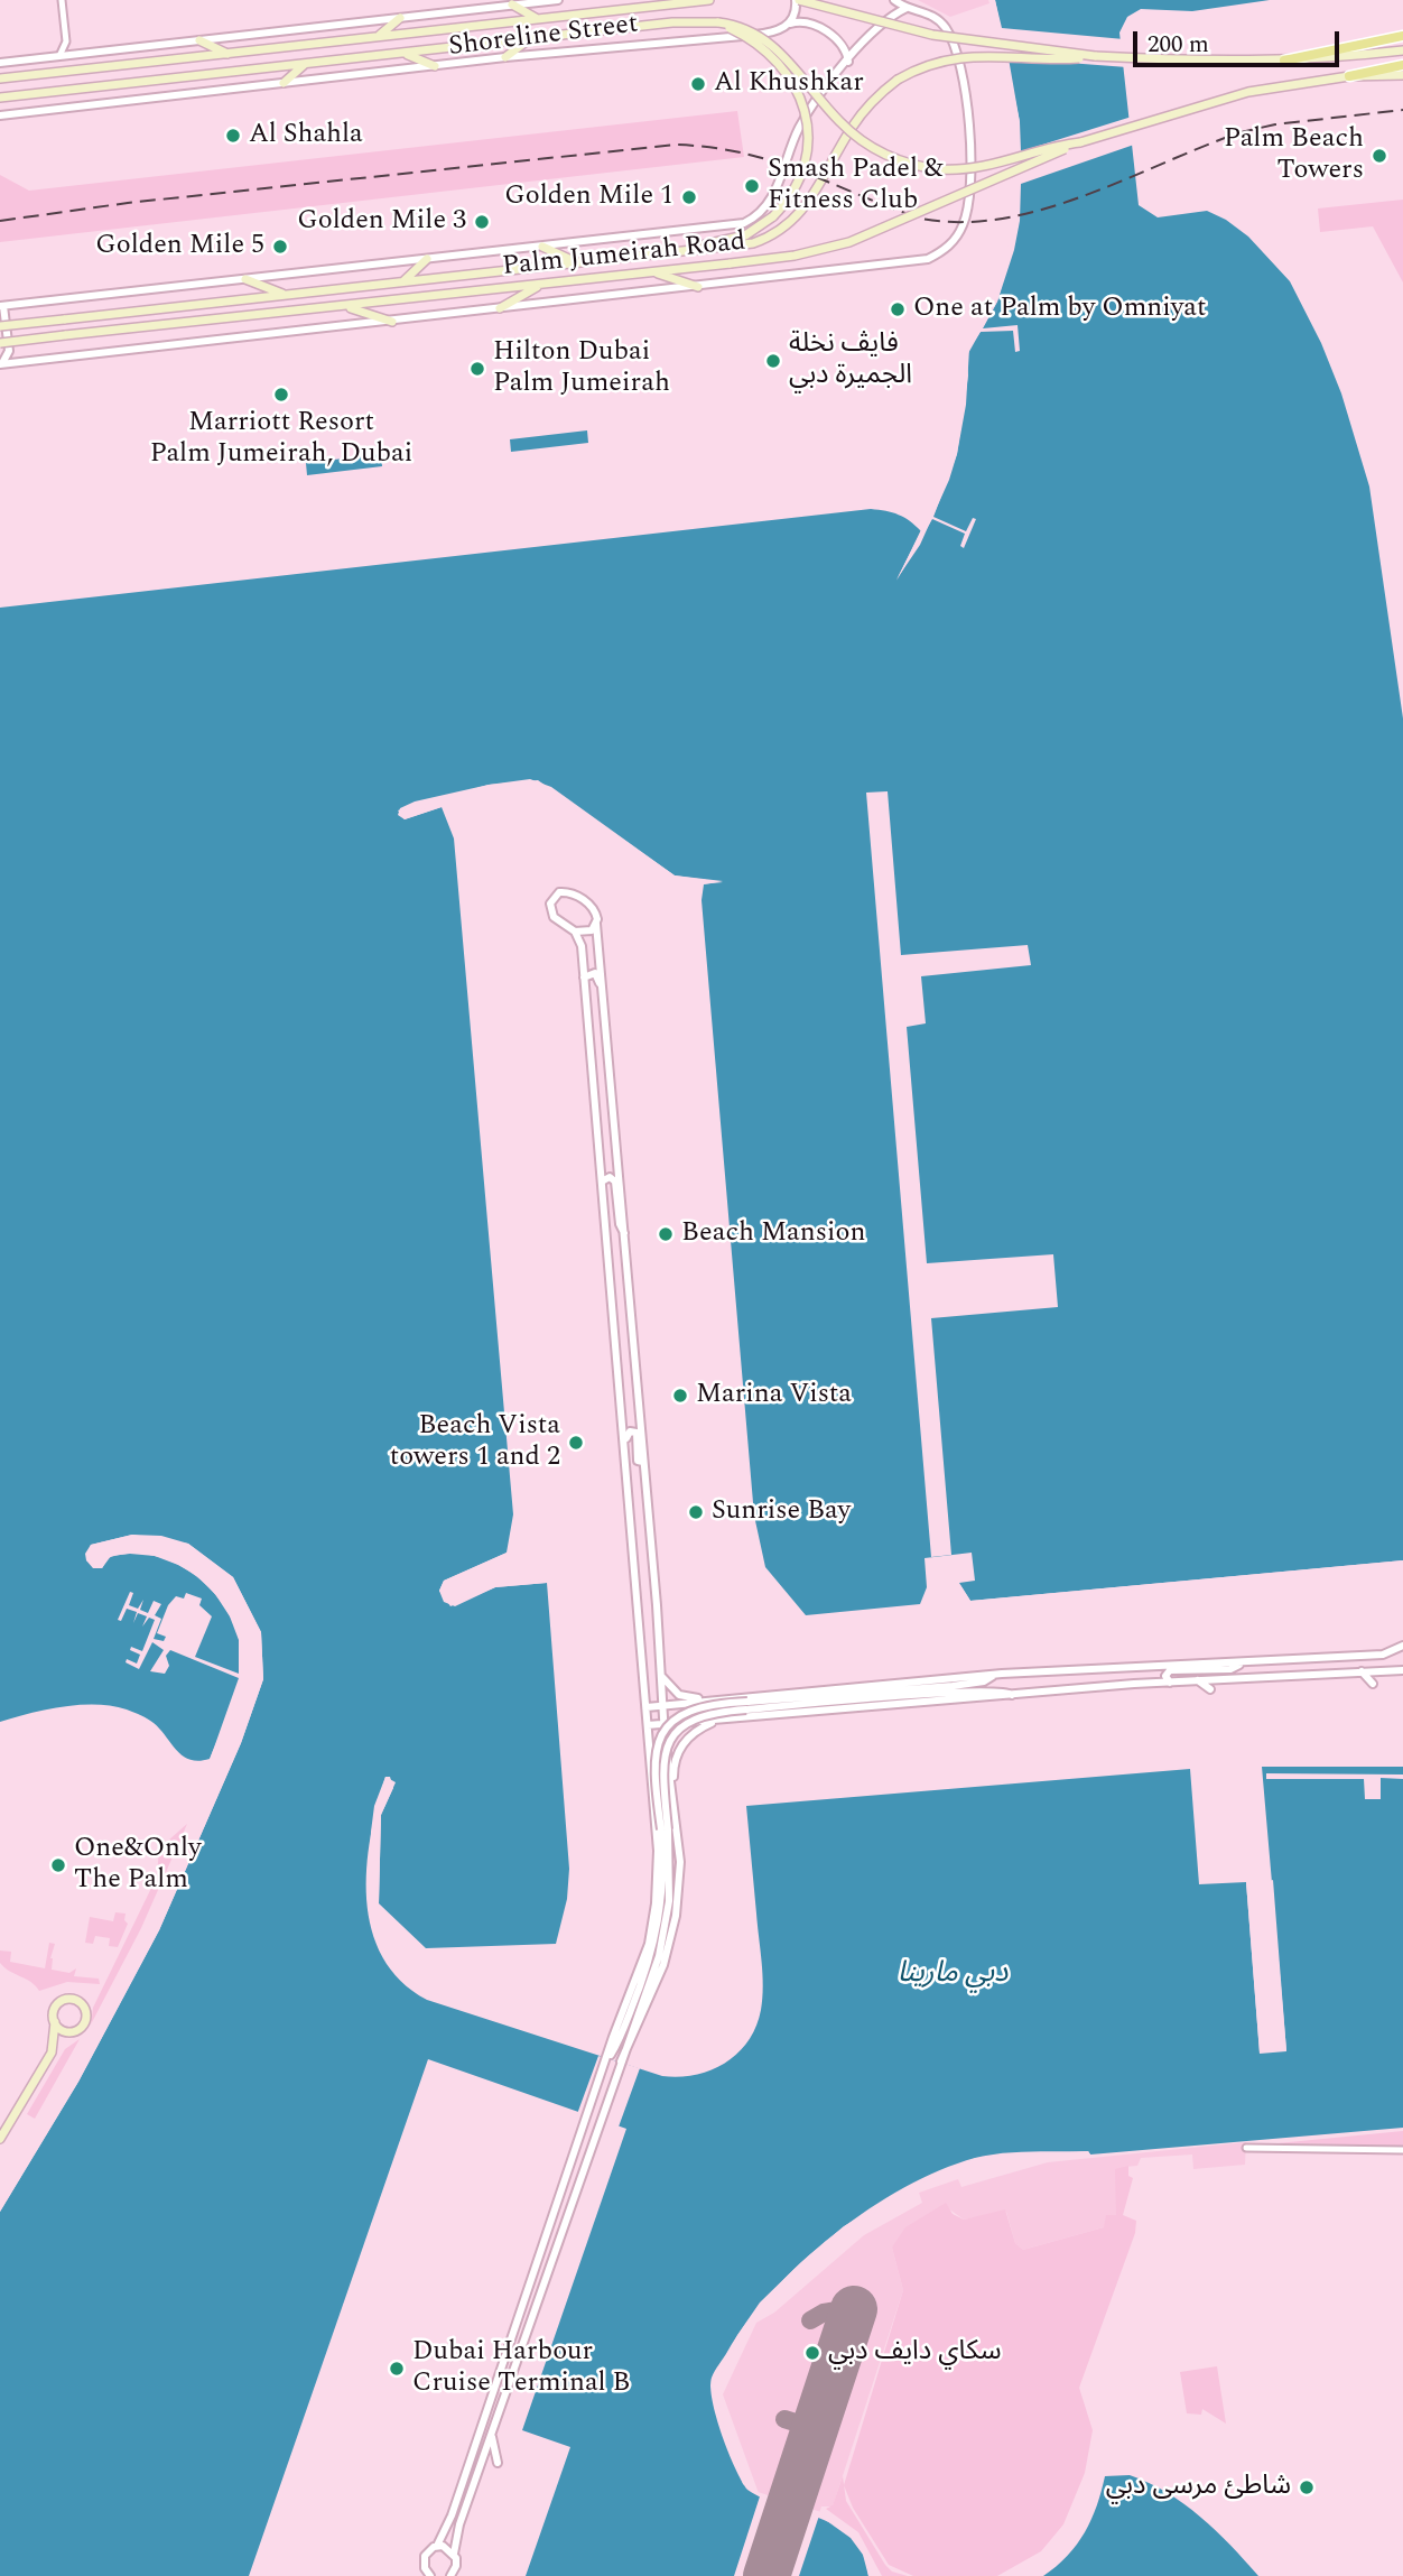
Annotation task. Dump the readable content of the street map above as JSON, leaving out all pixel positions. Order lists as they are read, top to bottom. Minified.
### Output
{"streets":{"main road":["Shoreline Street","Palm Jumeirah Road"]},"crossings":[["Shoreline Street","Palm Jumeirah Road"]],"water":["دبي مارينا"],"places":["Al Khushkar","Al Shahla","Palm Beach Towers","Smash Padel & Fitness Club","Golden Mile 1","Golden Mile 3","Golden Mile 5","One at Palm by Omniyat","فايڤ نخلة الجميرة دبي","Hilton Dubai Palm Jumeirah","Marriott Resort Palm Jumeirah, Dubai","Beach Mansion","Marina Vista","Beach Vista towers 1 and 2","Sunrise Bay","One&Only The Palm","سكاي دايف دبي","Dubai Harbour Cruise Terminal B","شاطئ مرسى دبي"],"scale_bar":"200 m"}
